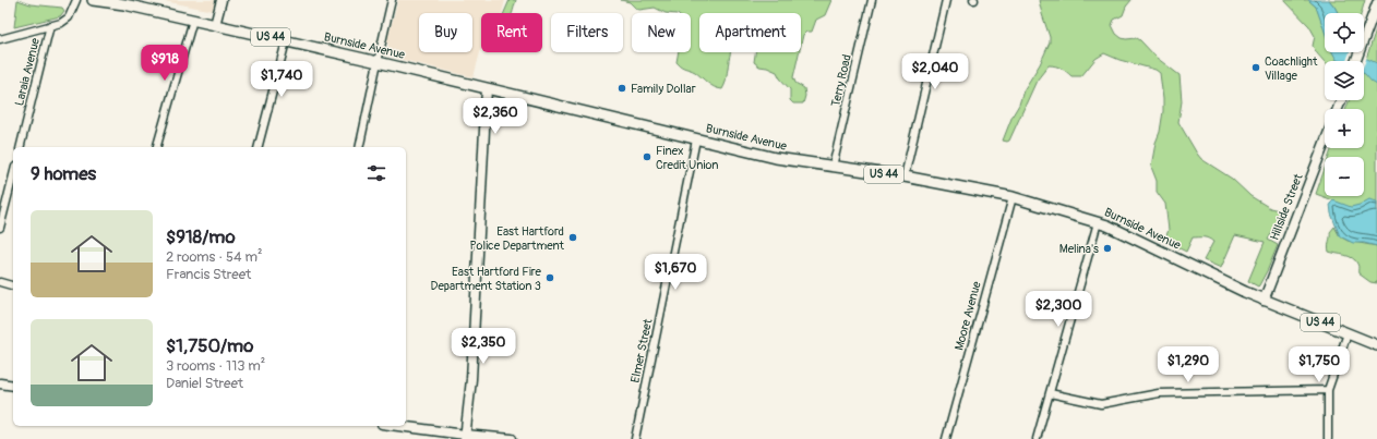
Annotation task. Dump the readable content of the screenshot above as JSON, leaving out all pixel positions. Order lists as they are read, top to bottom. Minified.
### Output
{"streets":{"main road":["US 44","Burnside Avenue","Hillside Street"],"street":["Laraia Avenue","Terry Road","Moore Avenue","Elmer Street"]},"crossings":[["Burnside Avenue","Terry Road"],["Burnside Avenue","Hillside Street"],["Burnside Avenue","Moore Avenue"],["Burnside Avenue","Elmer Street"]],"places":["Coachlight Village","Family Dollar","Finex Credit Union","East Hartford Police Department","Melina's","East Hartford Fire Department Station 3"],"page":{"map_buttons":["+","−"],"chip":["Buy","Rent","Filters","New","Apartment"],"price":["$918","$2,040","$1,740","$2,360","$1,670","$2,300","$2,350","$1,290","$1,750"],"heading":"9 homes","list":[{"name":"$918/mo","note":"2 rooms · 54 m² · Francis Street"},{"name":"$1,750/mo","note":"3 rooms · 113 m² · Daniel Street"}]}}
